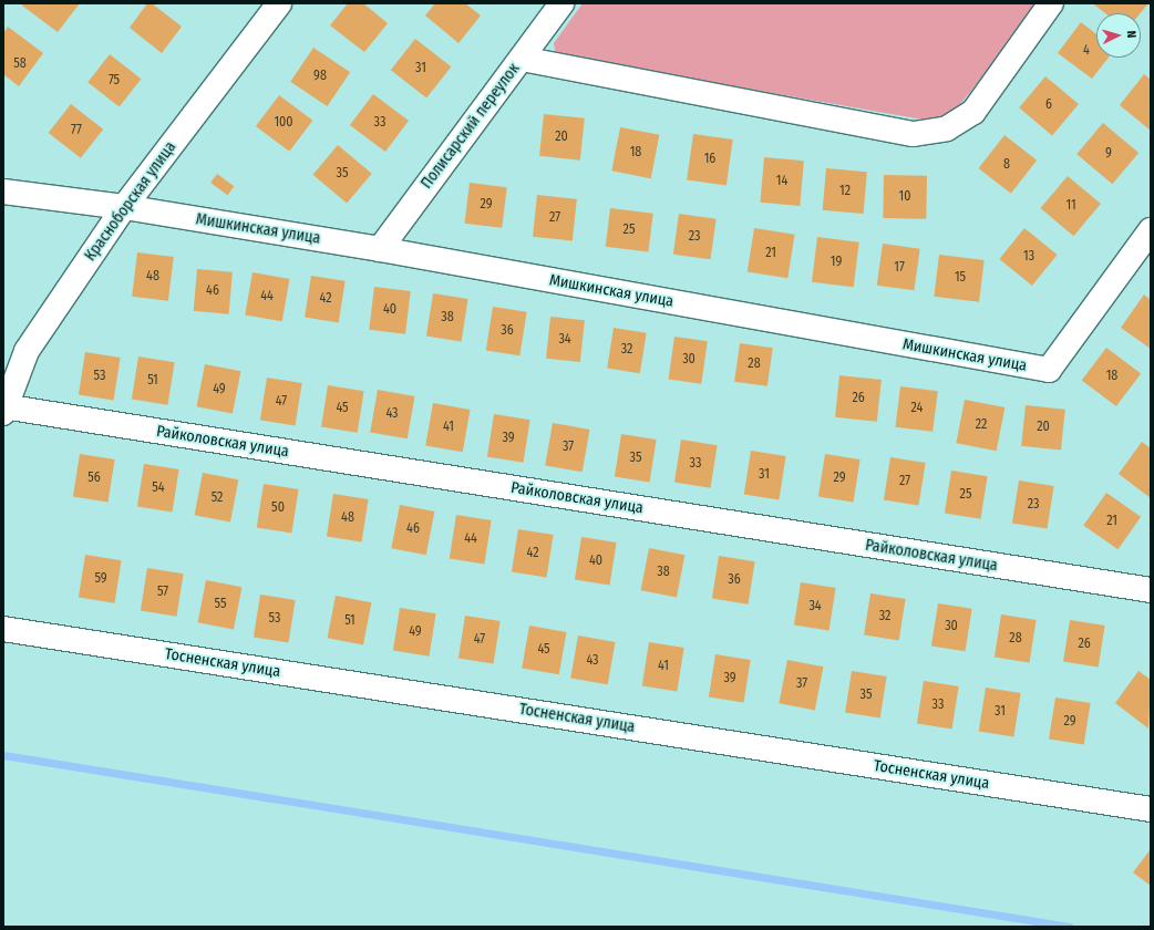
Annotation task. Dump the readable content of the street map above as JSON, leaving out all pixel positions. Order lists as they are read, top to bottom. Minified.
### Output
{"streets":{"street":["Полисарский переулок","Красноборская улица","Мишкинская улица","Райколовская улица","Тосненская улица"]},"crossings":[["Полисарский переулок","Мишкинская улица"],["Красноборская улица","Мишкинская улица"],["Красноборская улица","Райколовская улица"]],"house_numbers":["4","58","31","98","75","6","100","33","77","20","18","9","16","8","35","14","12","10","29","11","27","25","23","21","13","19","17","48","15","46","44","42","40","38","36","34","32","30","28","53","18","51","49","26","47","45","24","43","22","41","20","39","37","35","33","31","56","29","27","54","25","52","23","50","48","21","46","44","42","40","38","59","36","57","55","34","32","53","51","30","49","28","47","26","45","43","41","39","37","35","33","31","29"],"north":"right"}
